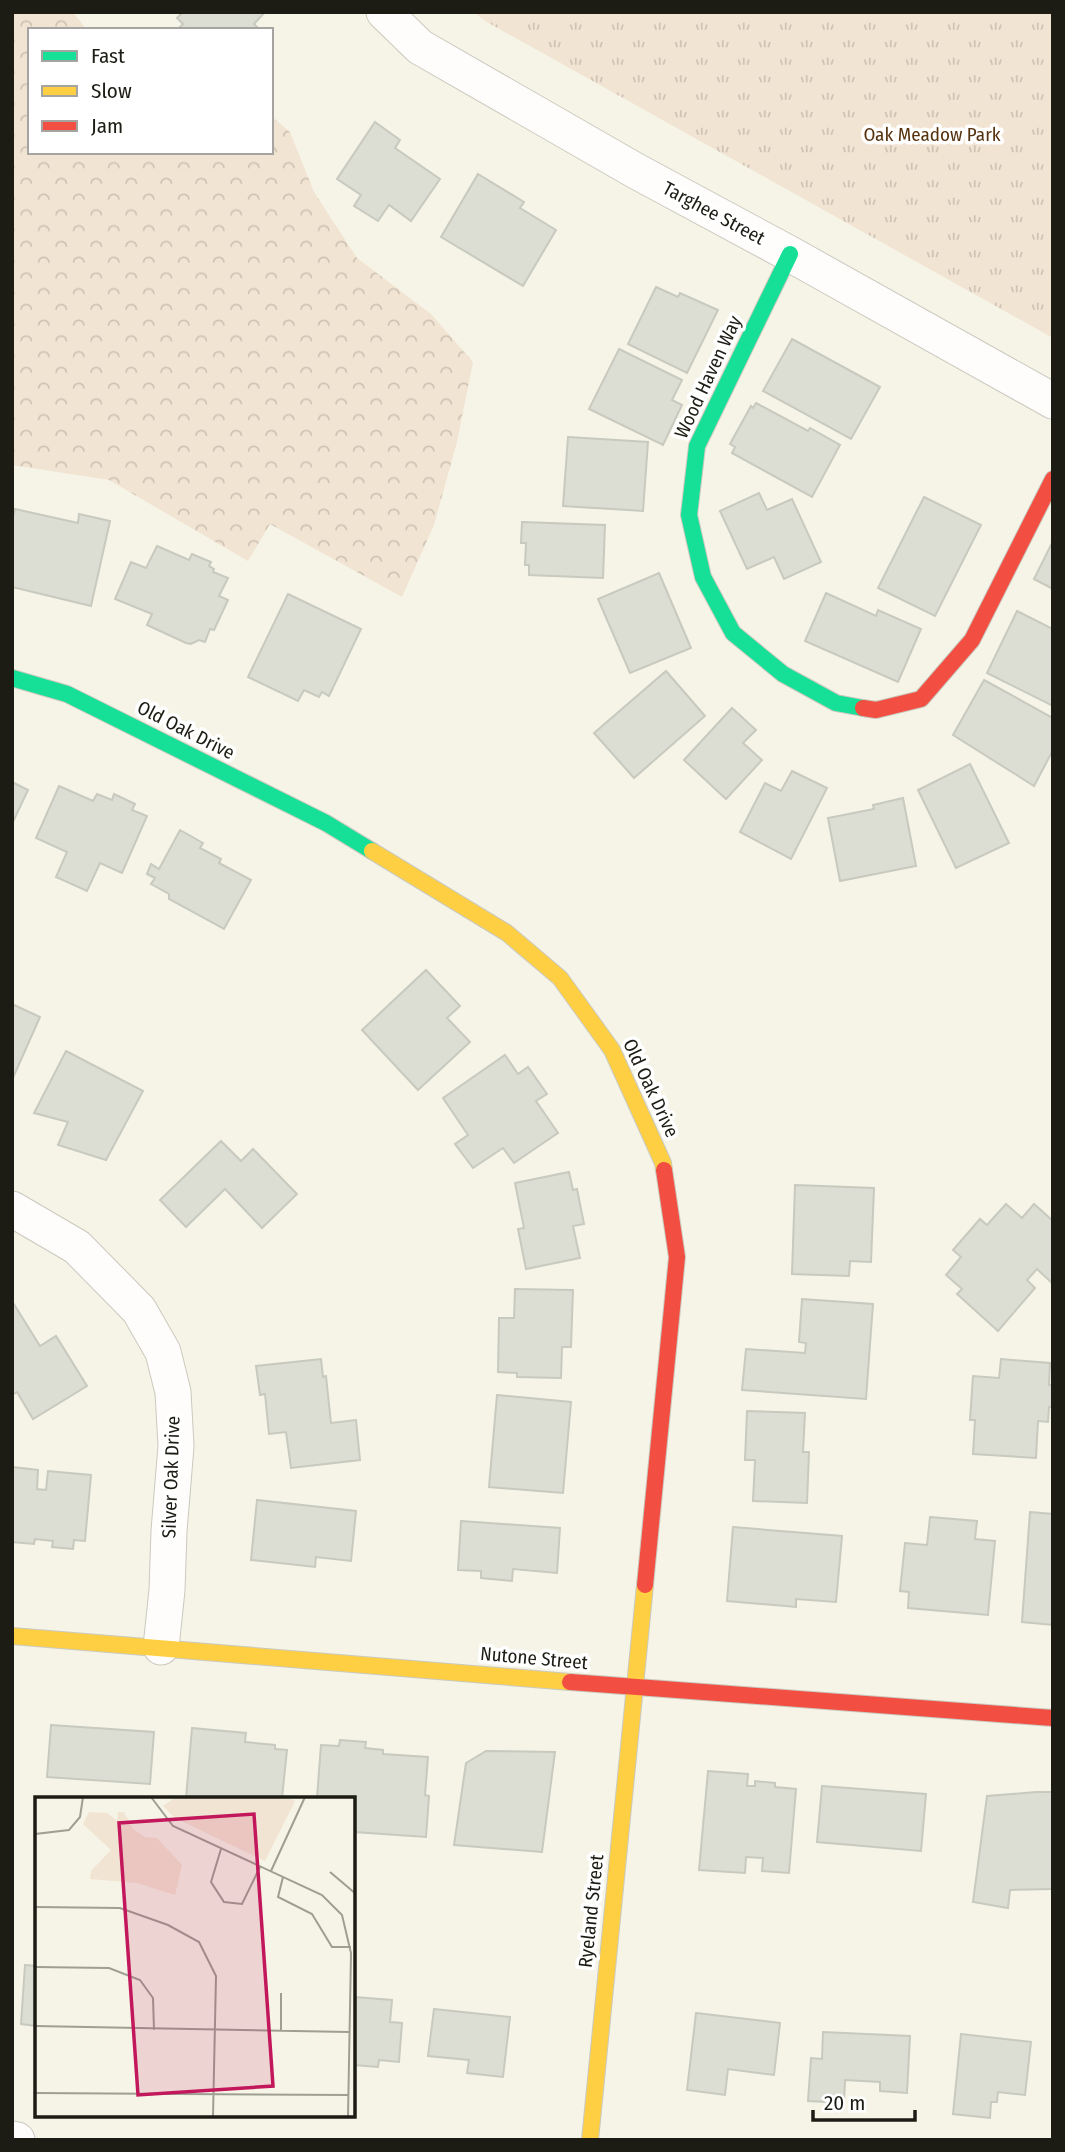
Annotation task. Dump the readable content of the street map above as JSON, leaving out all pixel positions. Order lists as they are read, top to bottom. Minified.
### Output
{"streets":{"street":["Targhee Street","Wood Haven Way","Old Oak Drive","Silver Oak Drive","Nutone Street","Ryeland Street"]},"crossings":[["Targhee Street","Wood Haven Way"],["Old Oak Drive","Nutone Street"],["Old Oak Drive","Ryeland Street"],["Silver Oak Drive","Nutone Street"],["Nutone Street","Ryeland Street"]],"parks":["Oak Meadow Park"],"legend":["Fast","Slow","Jam"],"scale_bar":"20 m"}
